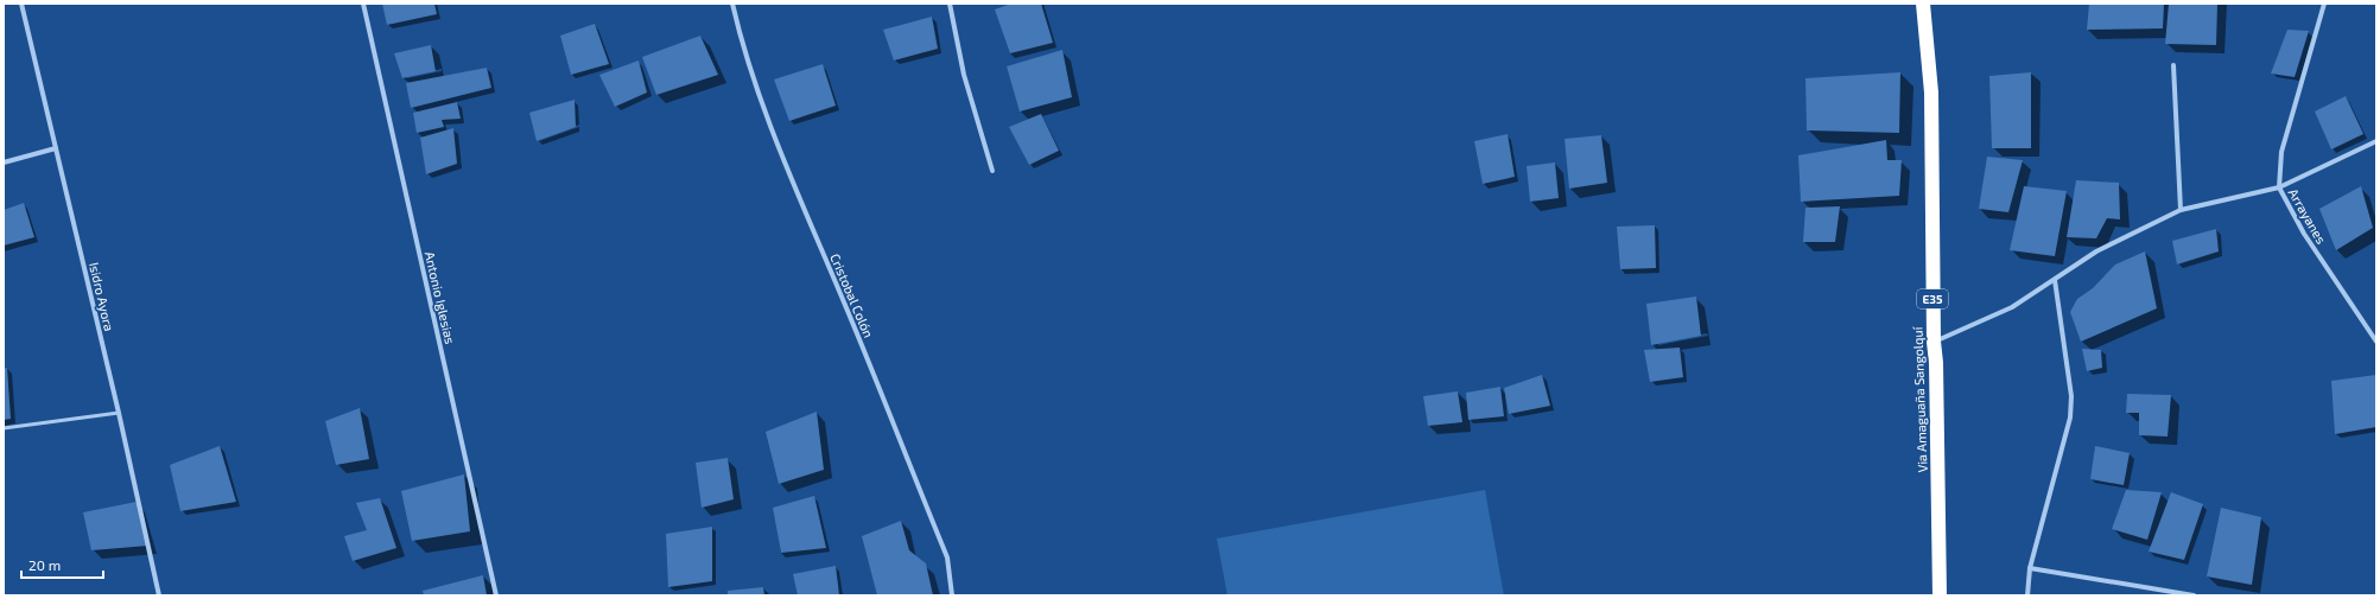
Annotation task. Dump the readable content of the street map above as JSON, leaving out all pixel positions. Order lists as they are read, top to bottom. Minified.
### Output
{"streets":{"highway":["E35","Via Amaguaña Sangolquí"],"street":["Arrayanes","Cristobal Colón","Isidro Ayora","Antonio Iglesias"]},"scale_bar":"20 m"}
